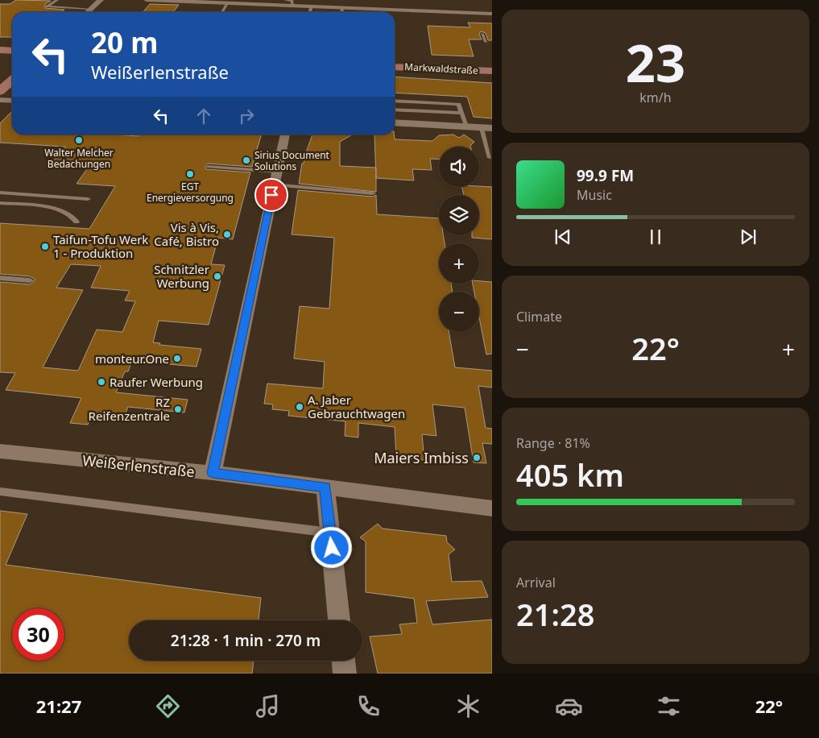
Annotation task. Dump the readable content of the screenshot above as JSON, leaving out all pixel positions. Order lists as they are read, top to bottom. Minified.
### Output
{"streets":{"main road":["Markwaldstraße"],"street":["Weißerlenstraße"]},"places":["Walter Melcher Bedachungen","Sirius Document Solutions","EGT Energieversorgung","Vis à Vis, Café, Bistro","Taifun-Tofu Werk 1 - Produktion","Schnitzler Werbung","monteur.One","Raufer Werbung","A. Jaber Gebrauchtwagen","RZ Reifenzentrale","Maiers Imbiss"],"page":{"tile":[["23","km/h"],"Climate",["Range · 81%","405 km"],["Arrival","21:28"]],"turn":["20 m","Weißerlenstraße"],"map_buttons":["+","−"],"song":["99.9 FM","Music"],"heat":["−","22°","+"],"limit":"30","trip":"21:28 · 1 min · 270 m","tabs":["21:27","22°"]}}
